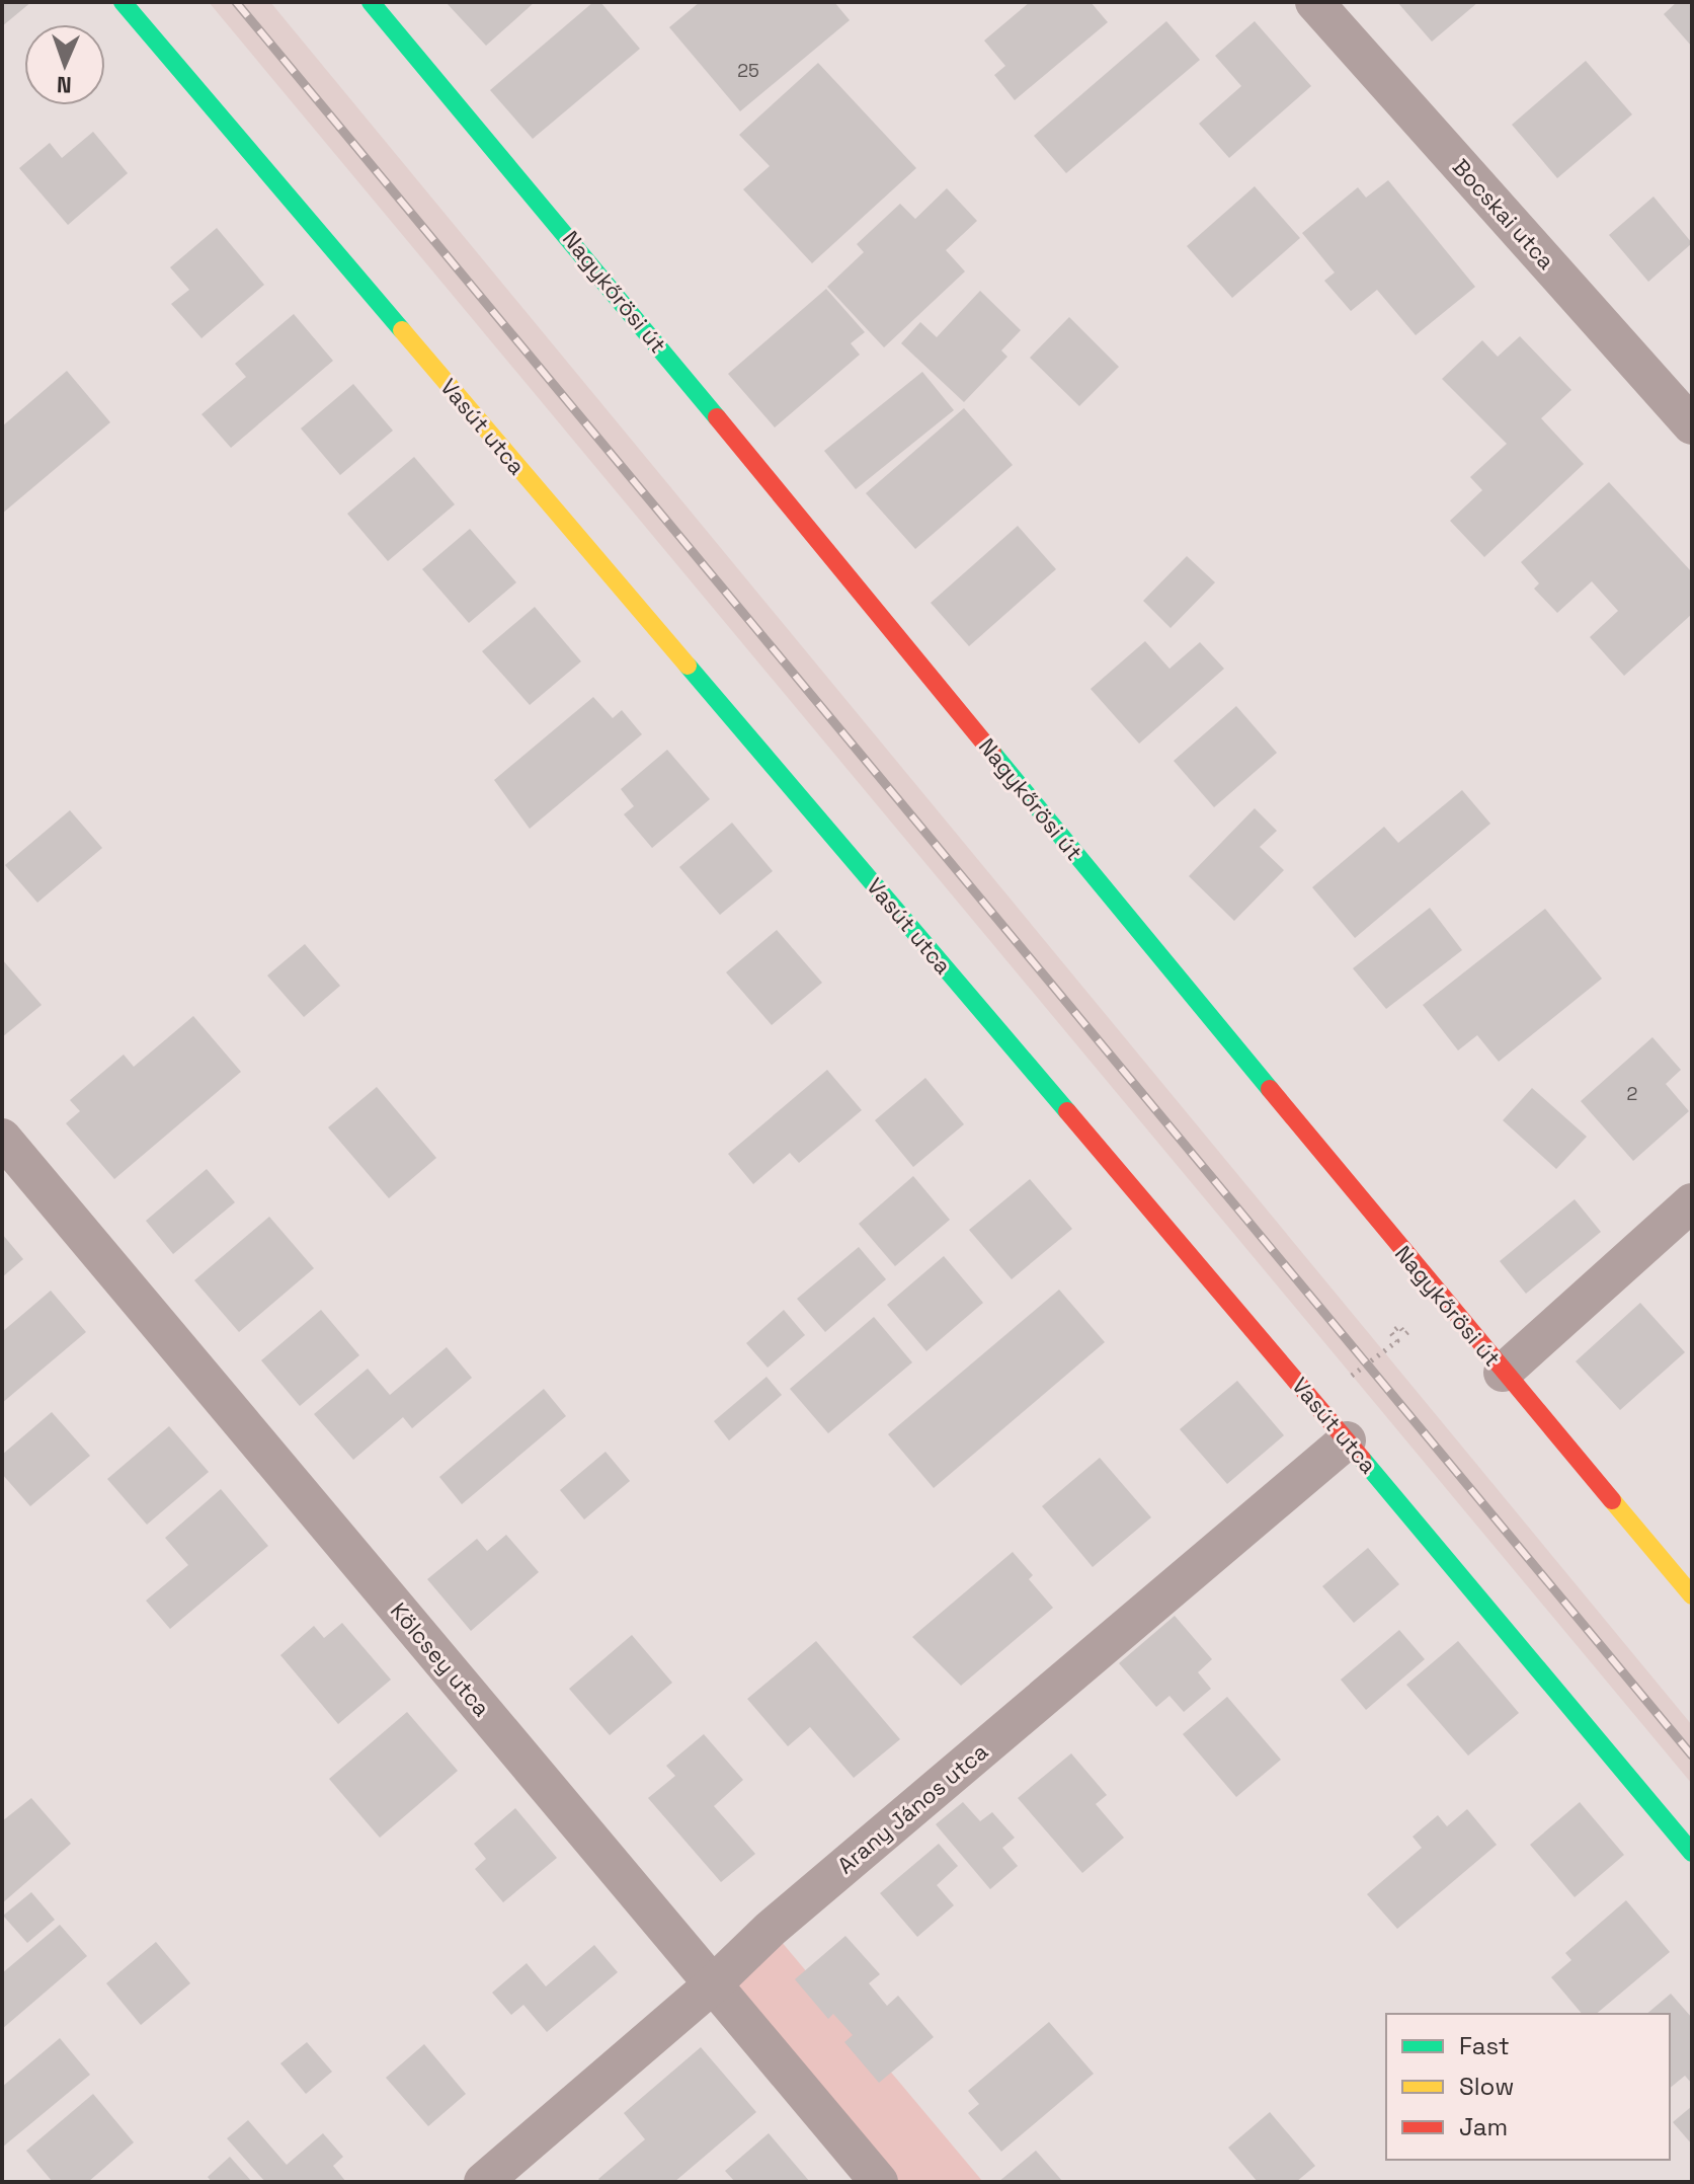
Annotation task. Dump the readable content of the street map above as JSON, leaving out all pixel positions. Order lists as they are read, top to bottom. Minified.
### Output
{"streets":{"street":["Bocskai utca","Nagykőrösi út","Vasút utca","Kölcsey utca","Arany János utca"]},"crossings":[["Vasút utca","Arany János utca"],["Kölcsey utca","Arany János utca"]],"house_numbers":["25","2"],"legend":["Fast","Slow","Jam"],"north":"bottom"}
